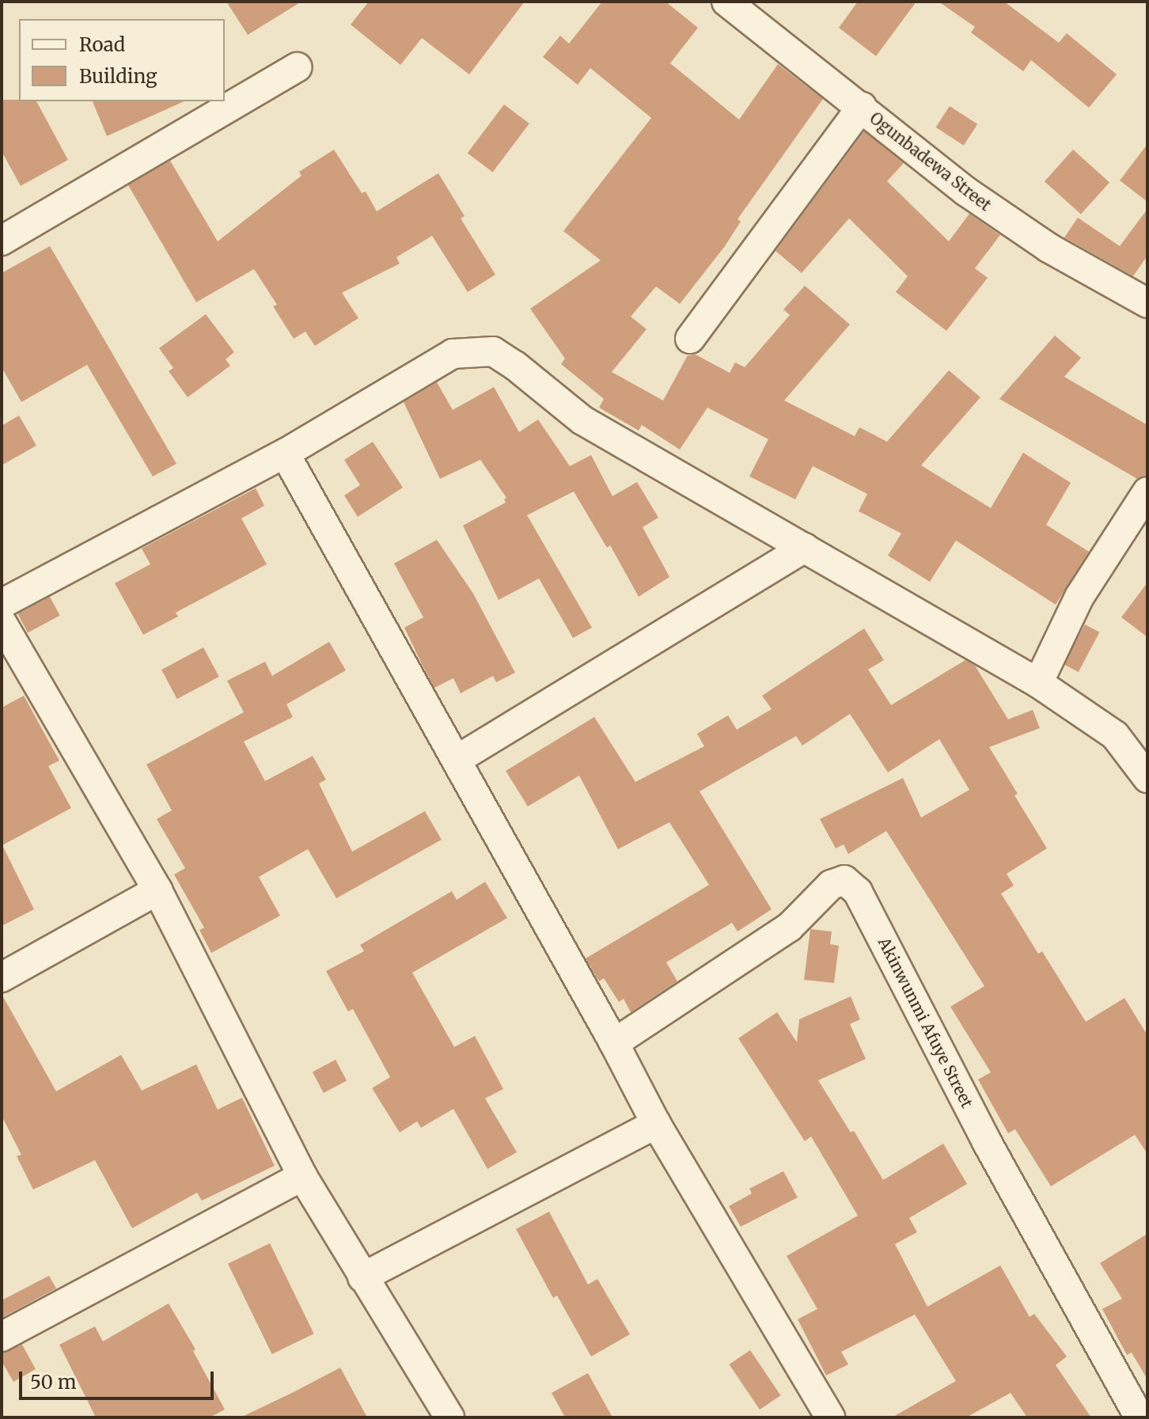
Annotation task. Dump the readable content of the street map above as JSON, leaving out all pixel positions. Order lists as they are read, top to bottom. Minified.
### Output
{"streets":{"street":["Ogunbadewa Street","Akinwunmi Afuye Street"]},"legend":["Road","Building"],"scale_bar":"50 m"}
